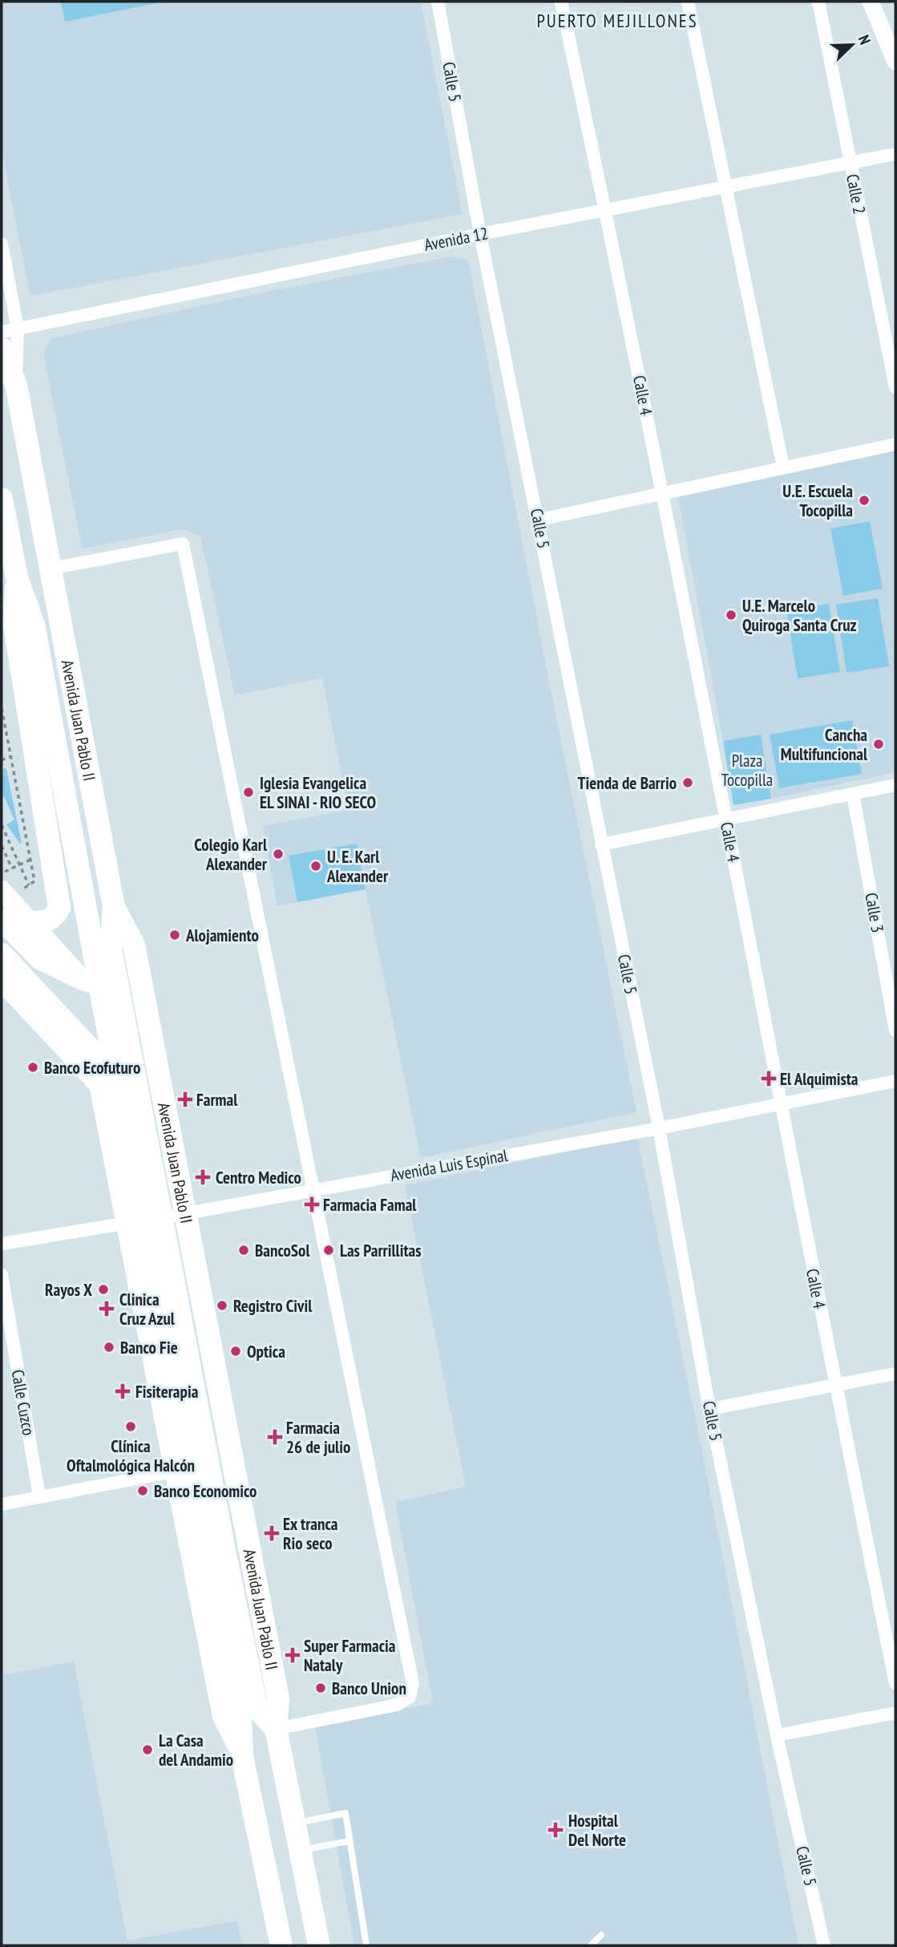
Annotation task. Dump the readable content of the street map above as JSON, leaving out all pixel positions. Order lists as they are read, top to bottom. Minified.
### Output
{"streets":{"highway":["Avenida Juan Pablo II"],"street":["Calle 5","Calle 2","Avenida 12","Calle 4","Calle 3","Avenida Luis Espinal","Calle Cuzco"]},"crossings":[["Calle 5","Avenida 12"],["Calle 5","Avenida Luis Espinal"],["Calle 2","Avenida 12"],["Avenida 12","Calle 4"],["Avenida 12","Avenida Juan Pablo II"],["Calle 4","Avenida Luis Espinal"],["Avenida Juan Pablo II","Avenida Luis Espinal"]],"districts":["PUERTO MEJILLONES"],"parks":["Plaza Tocopilla"],"places":{"other":["U.E. Escuela Tocopilla","U.E. Marcelo Quiroga Santa Cruz","Cancha Multifuncional","Tienda de Barrio","Iglesia Evangelica EL SINAI - RIO SECO","Colegio Karl Alexander","U. E. Karl Alexander","Alojamiento","Banco Ecofuturo","BancoSol","Las Parrillitas","Rayos X","Registro Civil","Banco Fie","Optica","Clínica Oftalmológica Halcón","Banco Economico","Banco Union","La Casa del Andamio"],"health":["El Alquimista","Farmal","Centro Medico","Farmacia Famal","Clinica Cruz Azul","Fisiterapia","Farmacia 26 de julio","Ex tranca Rio seco","Super Farmacia Nataly","Hospital Del Norte"]},"north":"top right"}
